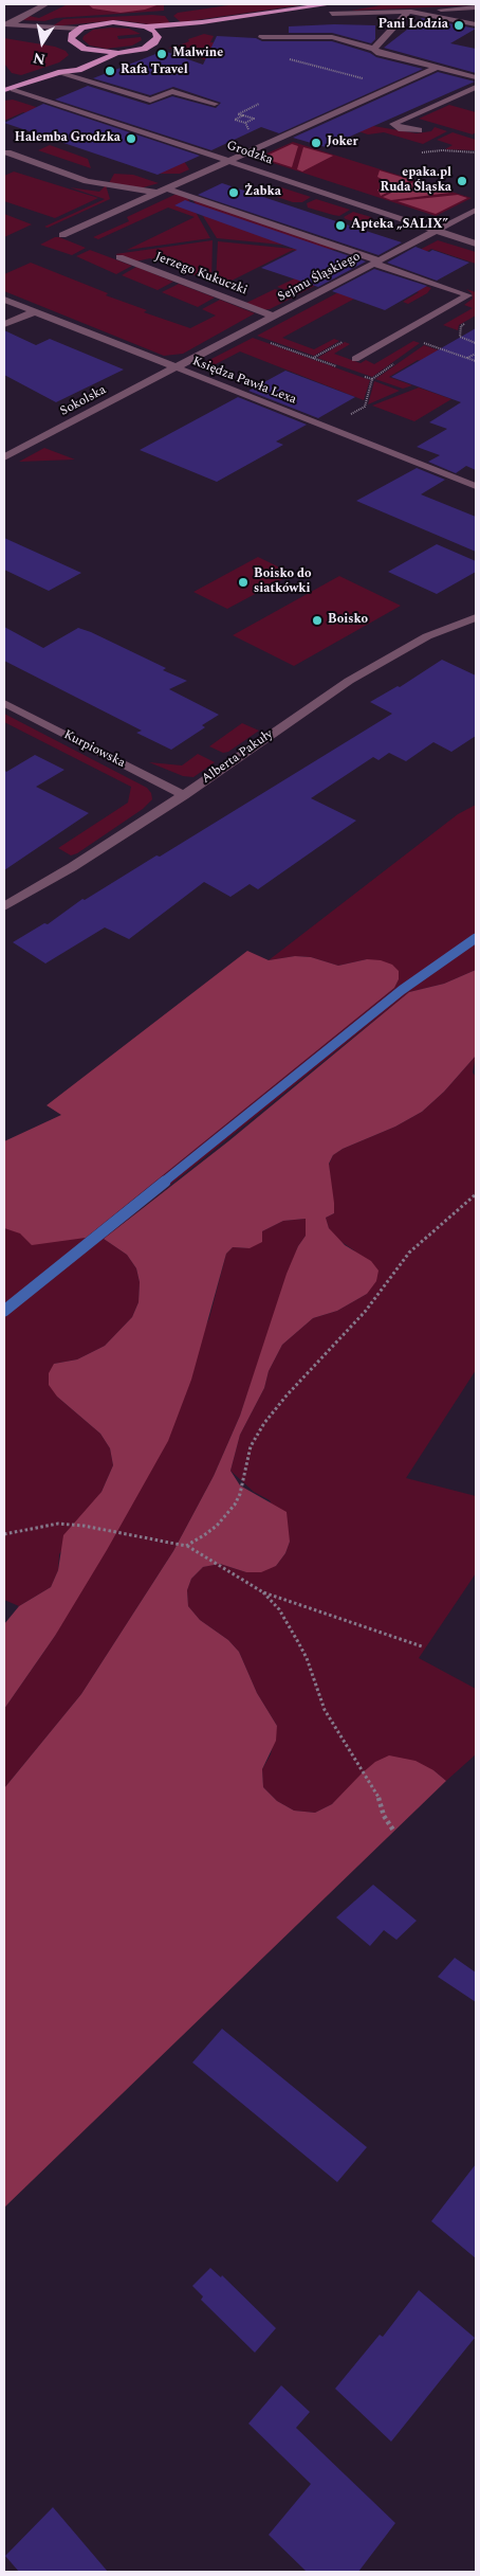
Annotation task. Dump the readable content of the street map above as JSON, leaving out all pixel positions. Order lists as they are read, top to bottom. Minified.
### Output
{"streets":{"street":["Grodzka","Jerzego Kukuczki","Sejmu Śląskiego","Księdza Pawła Lexa","Sokolska","Kurpiowska","Alberta Pakuły"]},"crossings":[["Grodzka","Sejmu Śląskiego"],["Jerzego Kukuczki","Sejmu Śląskiego"],["Sejmu Śląskiego","Księdza Pawła Lexa"],["Sejmu Śląskiego","Sokolska"],["Księdza Pawła Lexa","Sokolska"],["Kurpiowska","Alberta Pakuły"]],"places":["Pani Lodzia","Malwine","Rafa Travel","Halemba Grodzka","Joker","epaka.pl Ruda Śląska","Żabka","Apteka „SALIX”","Boisko do siatkówki","Boisko"],"north":"bottom"}
